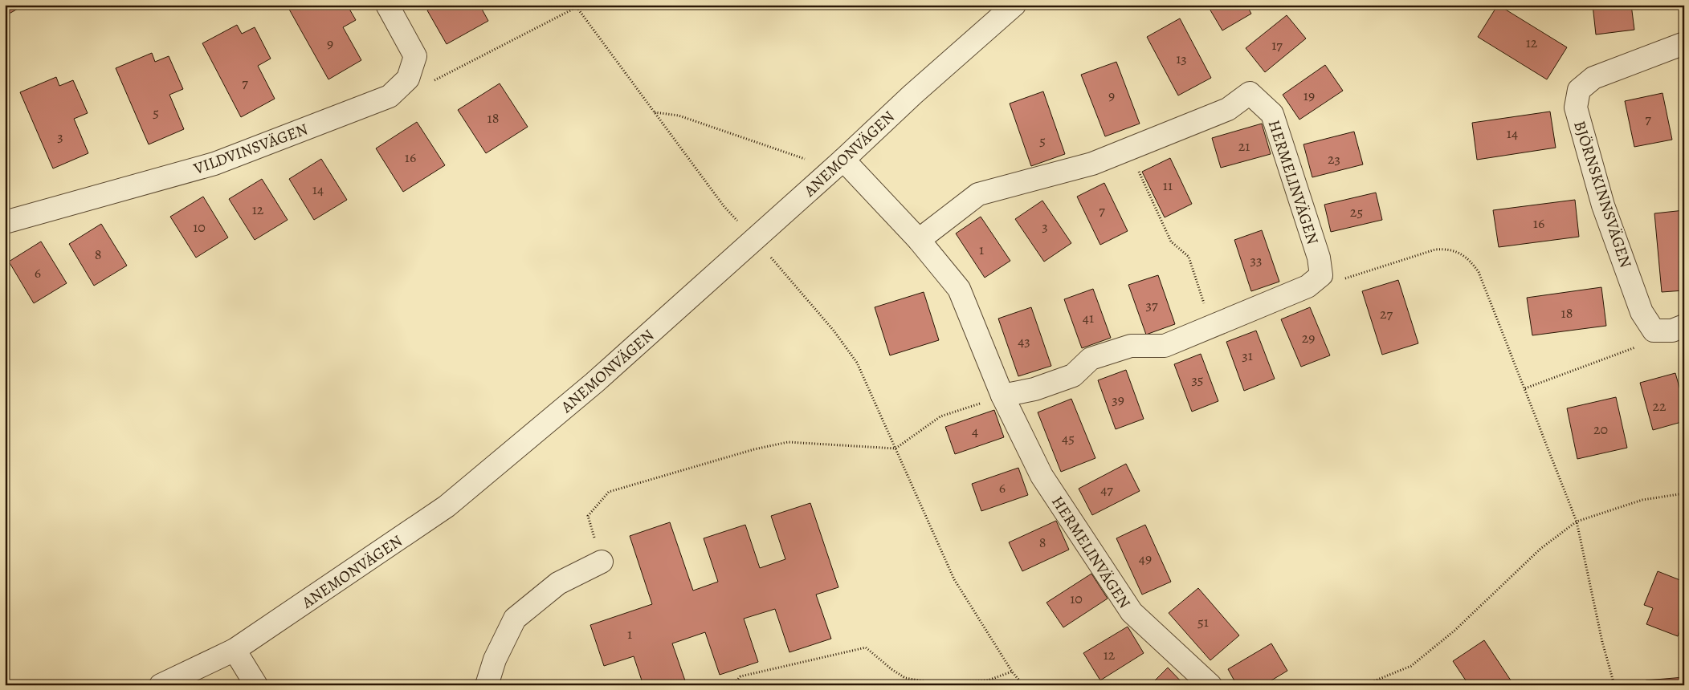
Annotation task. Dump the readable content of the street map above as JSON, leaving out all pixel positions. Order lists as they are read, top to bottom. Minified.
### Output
{"streets":{"street":["VILDVINSVÄGEN","ANEMONVÄGEN","HERMELINVÄGEN","BJÖRNSKINNSVÄGEN"]},"crossings":[["ANEMONVÄGEN","HERMELINVÄGEN"]],"house_numbers":["12","9","17","13","7","9","19","5","18","7","14","3","5","21","16","23","11","14","12","7","25","16","3","10","1","8","33","6","37","18","27","41","29","43","31","35","39","22","20","4","45","6","47","8","49","10","51","1","12"]}
